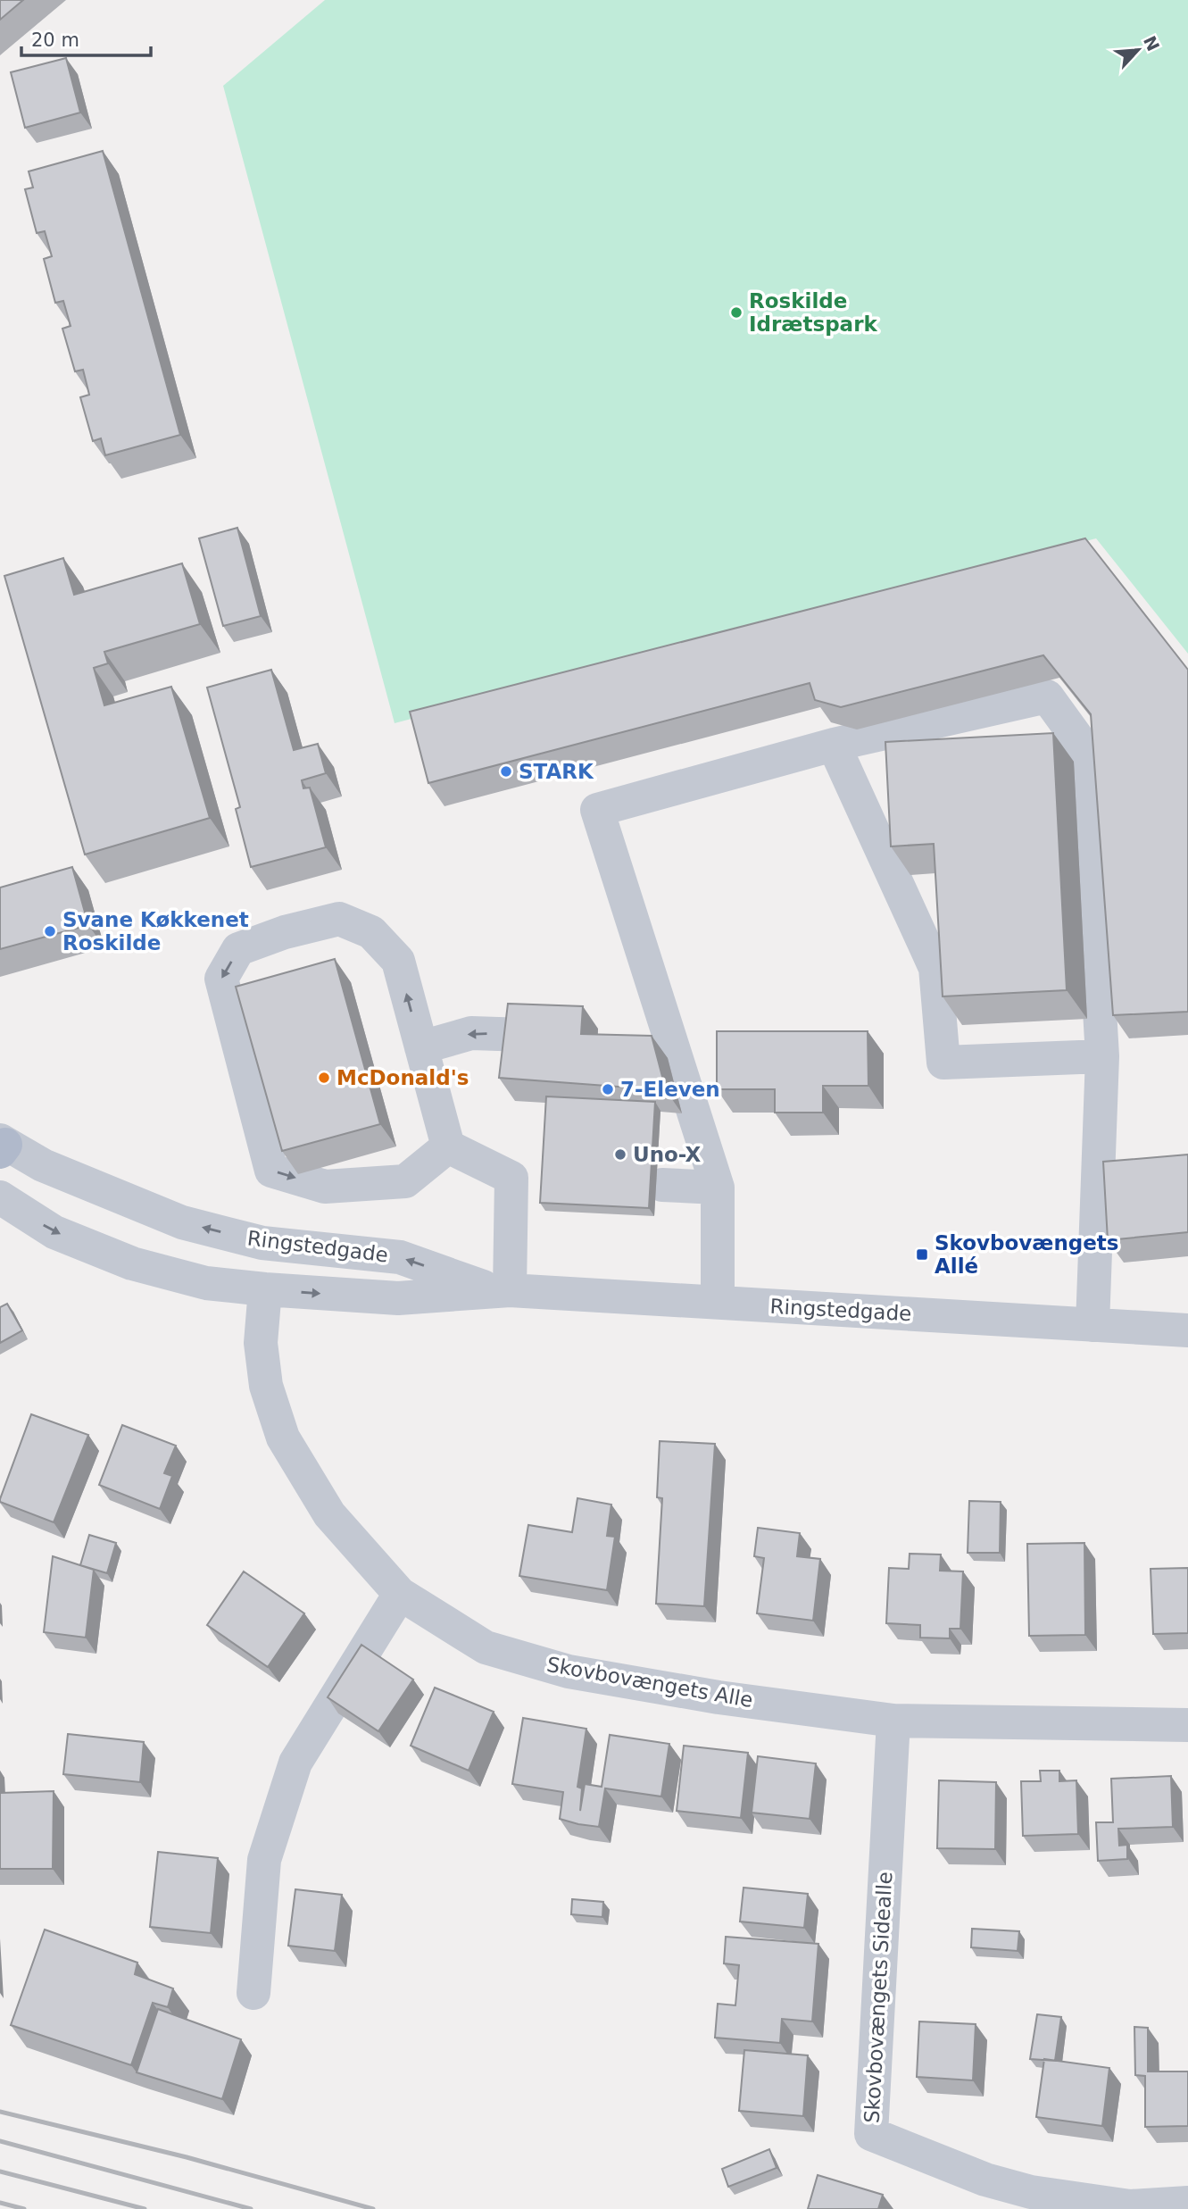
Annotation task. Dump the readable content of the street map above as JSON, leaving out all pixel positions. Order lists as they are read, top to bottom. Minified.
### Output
{"streets":{"street":["Ringstedgade","Skovbovængets Alle","Skovbovængets Sidealle"]},"crossings":[["Ringstedgade","Skovbovængets Alle"],["Skovbovængets Alle","Skovbovængets Sidealle"]],"places":{"other":["Roskilde Idrætspark","STARK","Svane Køkkenet Roskilde","McDonald's","7-Eleven","Uno-X"],"transit":["Skovbovængets Allé"]},"scale_bar":"20 m","north":"top right"}
